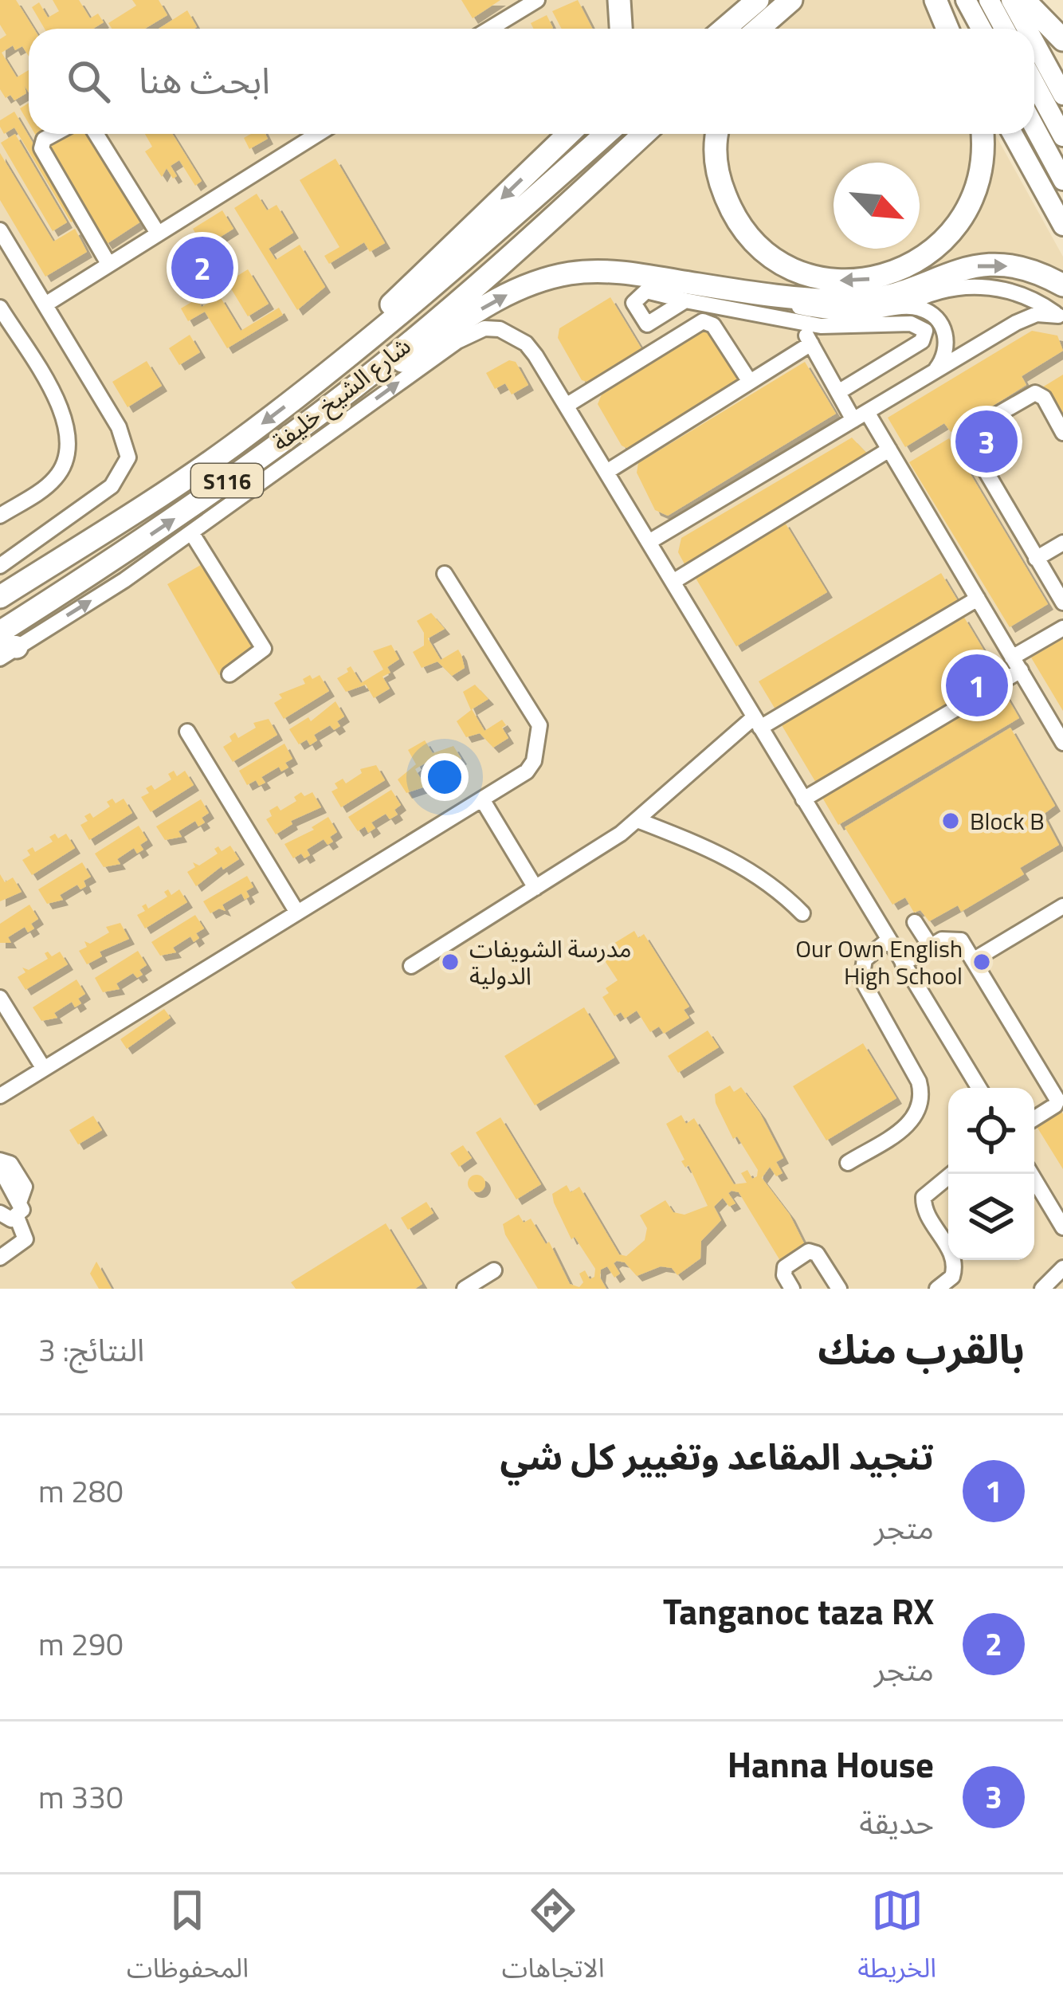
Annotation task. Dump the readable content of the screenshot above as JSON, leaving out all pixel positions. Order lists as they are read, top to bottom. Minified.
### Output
{"streets":{"highway":["شارع الشيخ خليفة","S116"]},"places":["Block B","مدرسة الشويفات الدولية","Our Own English High School"],"north":"bottom right","page":{"search":"ابحث هنا","pins":["2","3","1"],"heading":["بالقرب منك","النتائج: 3"],"list":[{"mark":"1","name":"تنجيد المقاعد وتغيير كل شي","note":"متجر","value":"280 m"},{"mark":"2","name":"Tanganoc taza RX","note":"متجر","value":"290 m"},{"mark":"3","name":"Hanna House","note":"حديقة","value":"330 m"}],"nav":["الخريطة","الاتجاهات","المحفوظات"]}}
